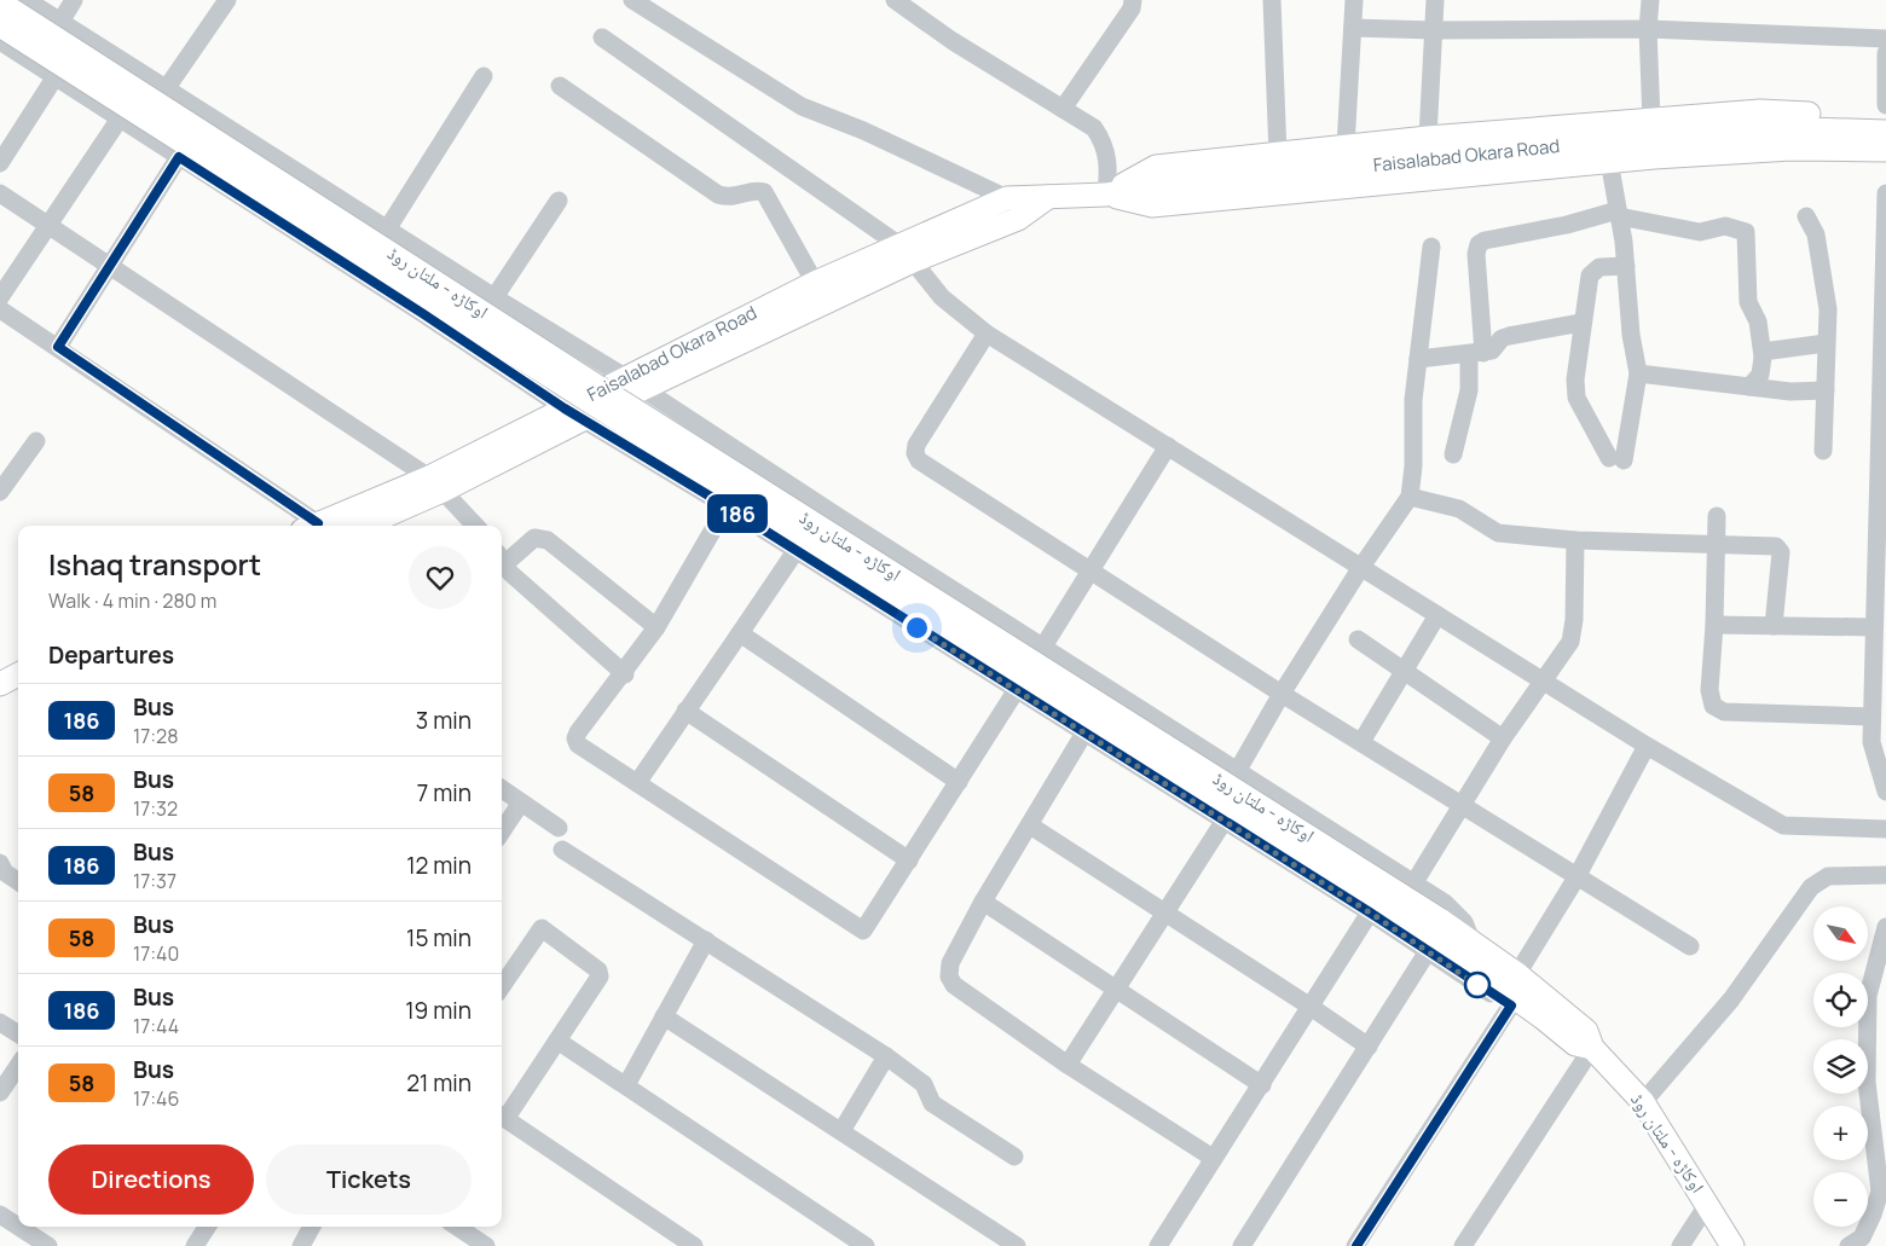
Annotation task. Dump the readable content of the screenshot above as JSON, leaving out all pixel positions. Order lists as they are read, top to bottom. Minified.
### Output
{"streets":{"main road":["Faisalabad Okara Road","اوکاڑہ - ملتان روڈ"]},"lines":["bus line 186"],"north":"bottom right","page":{"on_map":"186","heading":[["Ishaq transport","Walk · 4 min · 280 m"],"Departures"],"list":[{"mark":"186","name":"Bus","note":"17:28","value":"3 min"},{"mark":"58","name":"Bus","note":"17:32","value":"7 min"},{"mark":"186","name":"Bus","note":"17:37","value":"12 min"},{"mark":"58","name":"Bus","note":"17:40","value":"15 min"},{"mark":"186","name":"Bus","note":"17:44","value":"19 min"},{"mark":"58","name":"Bus","note":"17:46","value":"21 min"}],"map_buttons":["+","−"],"buttons":["Directions","Tickets"]}}
